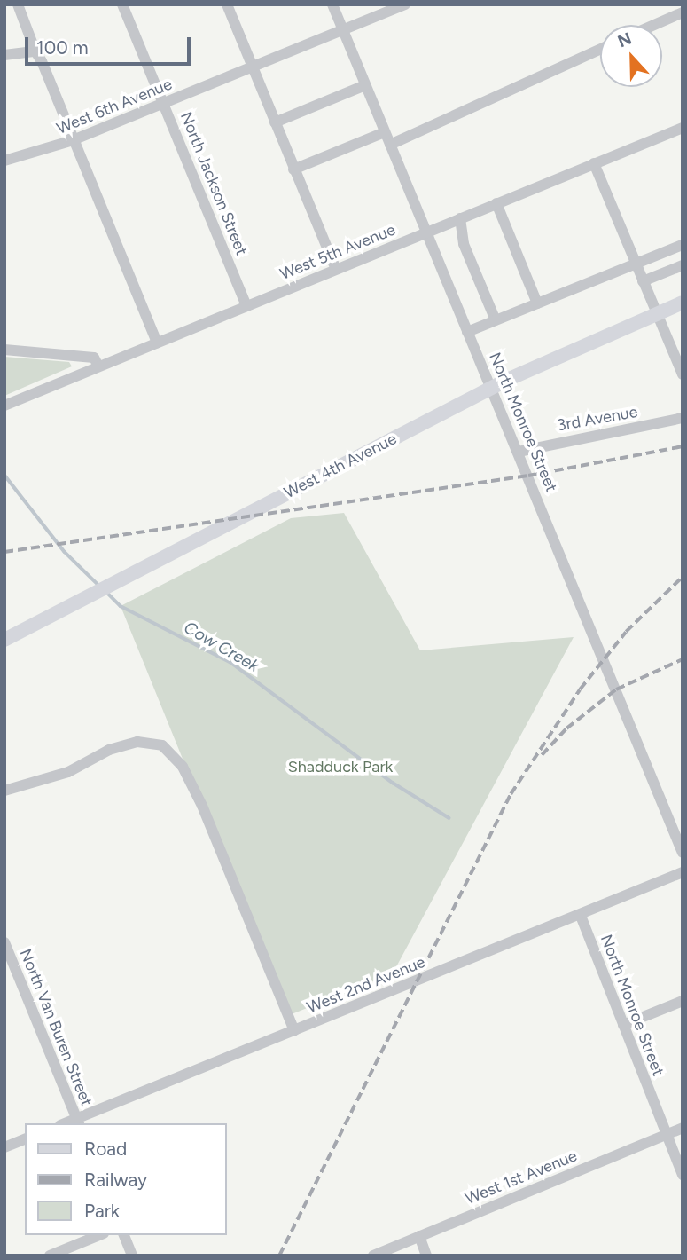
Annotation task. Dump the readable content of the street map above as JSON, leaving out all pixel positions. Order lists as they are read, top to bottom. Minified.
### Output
{"streets":{"main road":["West 4th Avenue"],"street":["West 6th Avenue","North Jackson Street","West 5th Avenue","3rd Avenue","North Monroe Street","West 2nd Avenue","North Van Buren Street","West 1st Avenue"]},"crossings":[["West 6th Avenue","North Jackson Street"],["West 6th Avenue","North Monroe Street"],["North Jackson Street","West 5th Avenue"],["West 5th Avenue","North Monroe Street"],["3rd Avenue","North Monroe Street"],["North Monroe Street","West 2nd Avenue"],["North Monroe Street","West 1st Avenue"],["West 2nd Avenue","North Van Buren Street"]],"water":["Cow Creek"],"parks":["Shadduck Park"],"legend":["Road","Railway","Park"],"scale_bar":"100 m","north":"top"}
